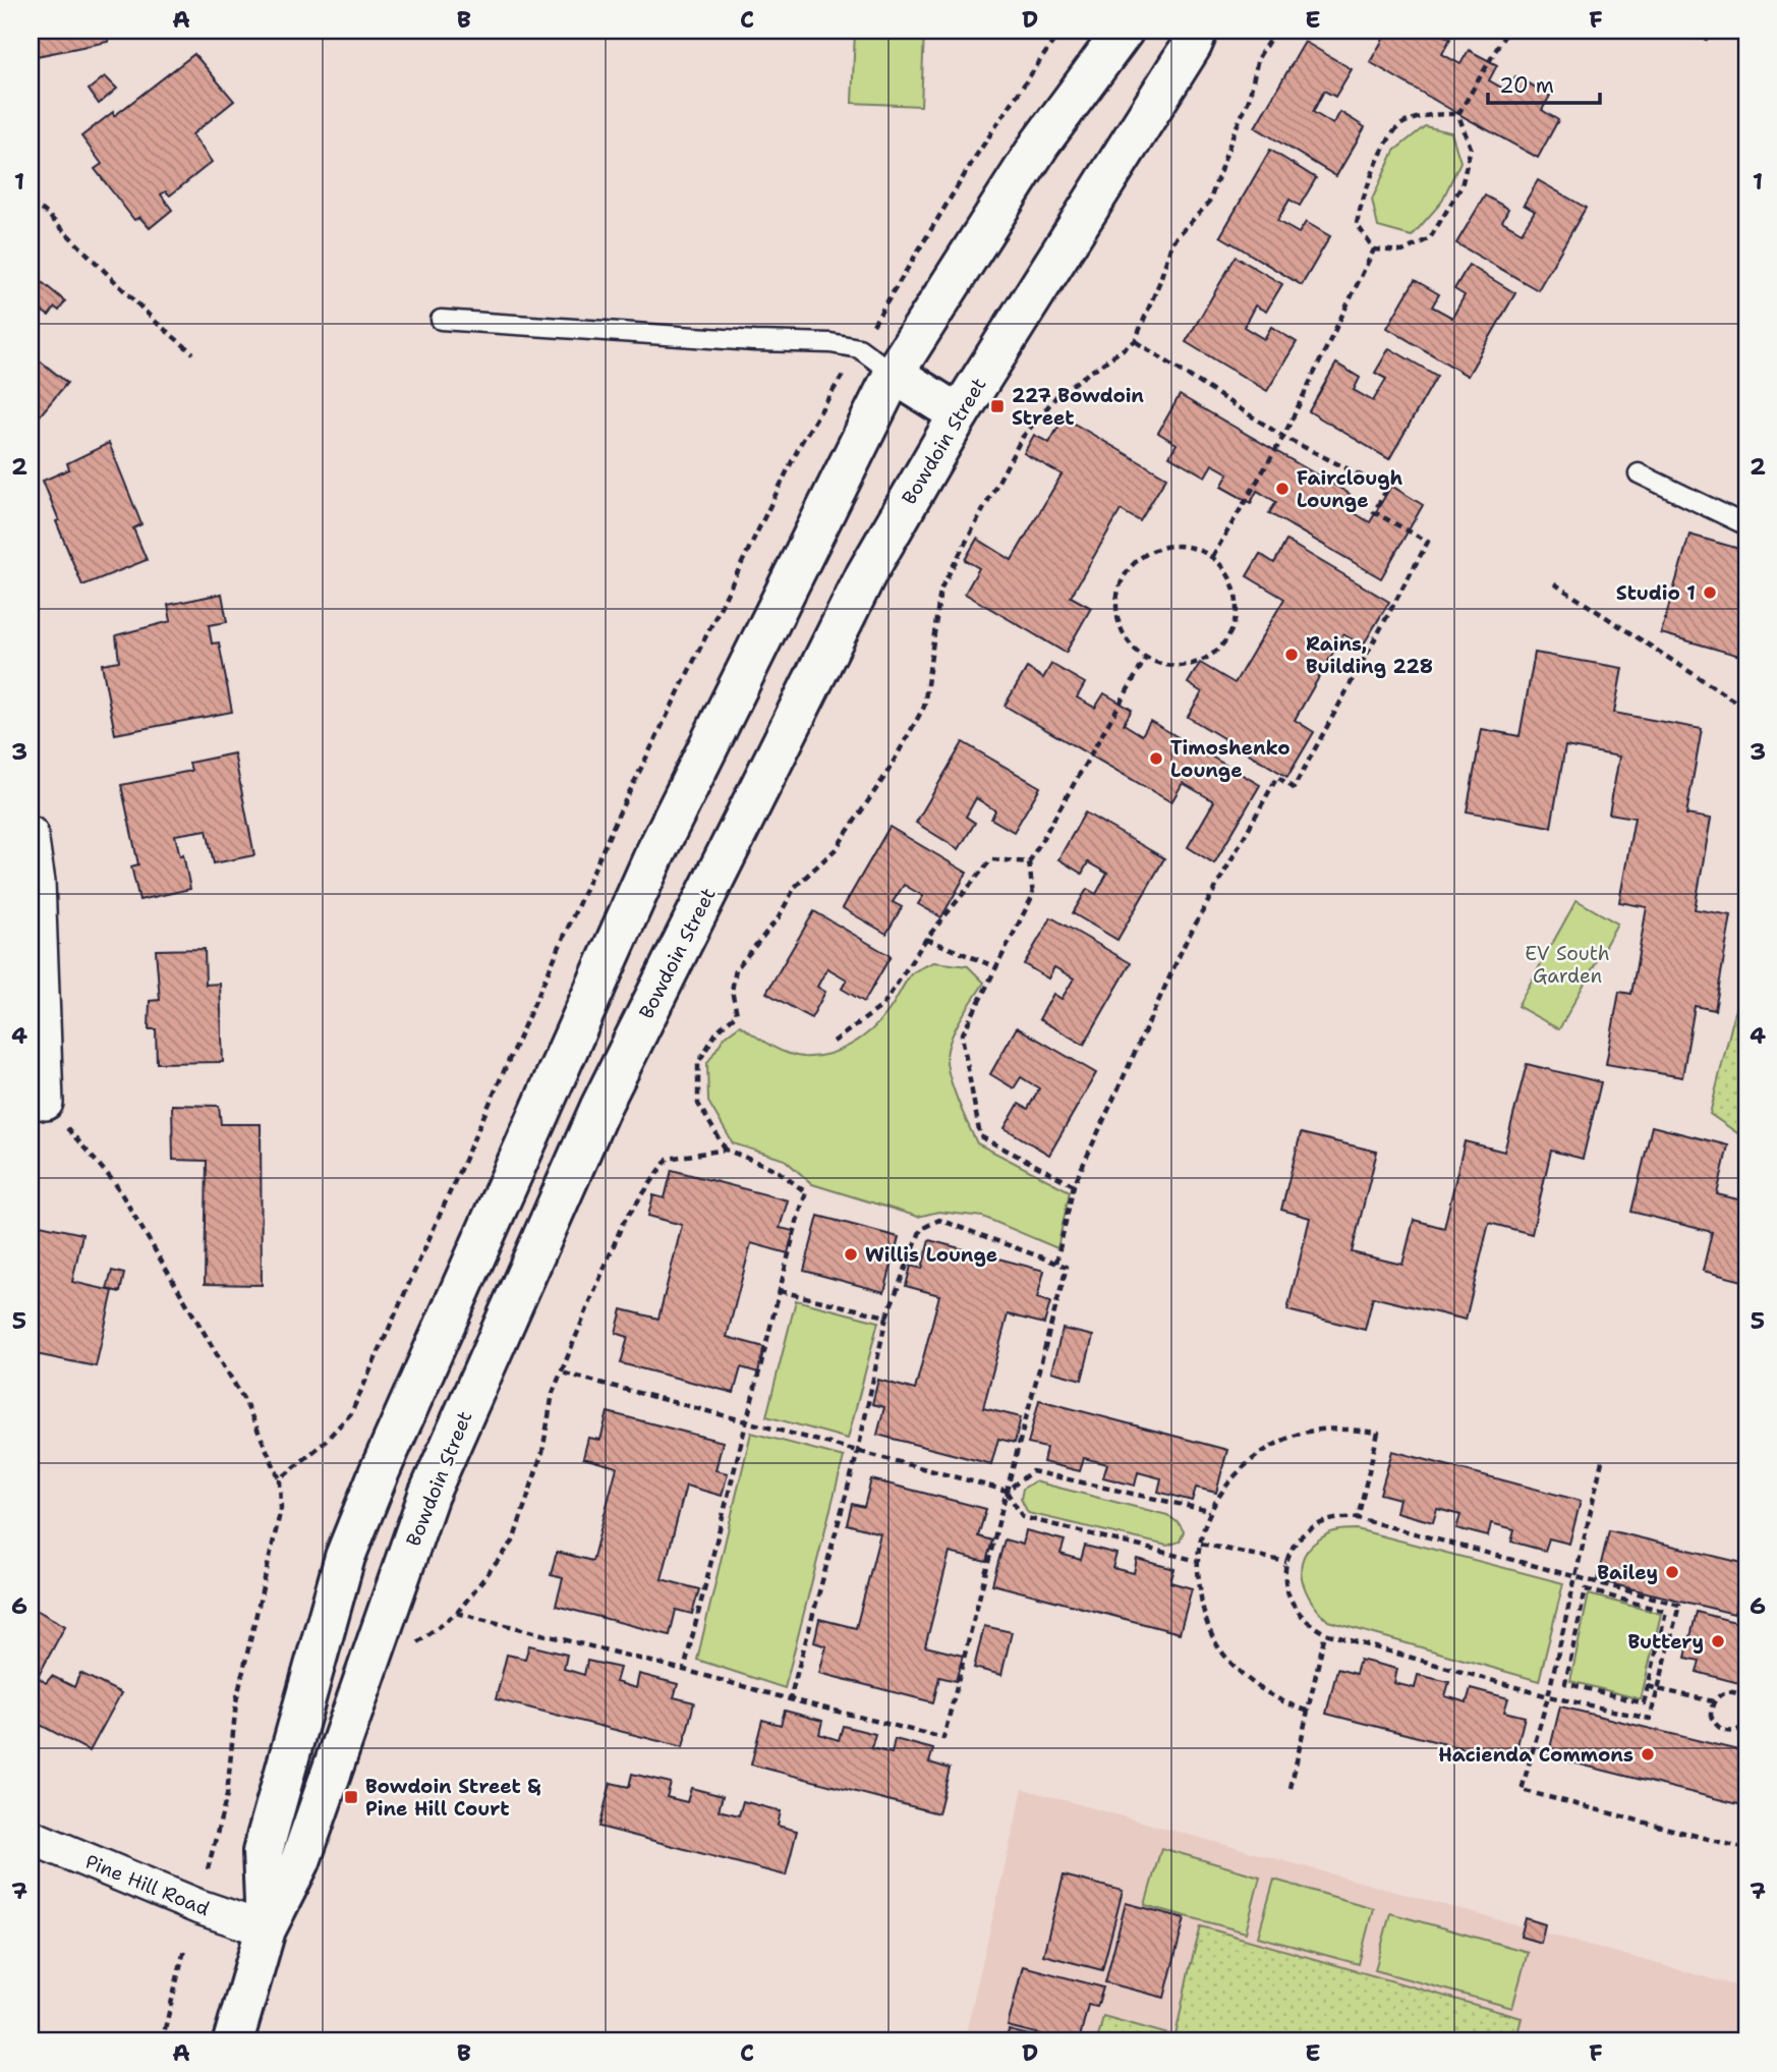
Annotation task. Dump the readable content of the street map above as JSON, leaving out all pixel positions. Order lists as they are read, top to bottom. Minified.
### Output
{"streets":{"street":["Bowdoin Street","Pine Hill Road"]},"crossings":[["Bowdoin Street","Pine Hill Road"]],"parks":["EV South Garden"],"places":{"transit":["227 Bowdoin Street","Bowdoin Street & Pine Hill Court"],"other":["Fairclough Lounge","Studio 1","Rains, Building 228","Timoshenko Lounge","Willis Lounge","Bailey","Buttery","Hacienda Commons"]},"scale_bar":"20 m","grid":{"columns":["A","B","C","D","E","F"],"rows":["1","2","3","4","5","6","7"]}}
